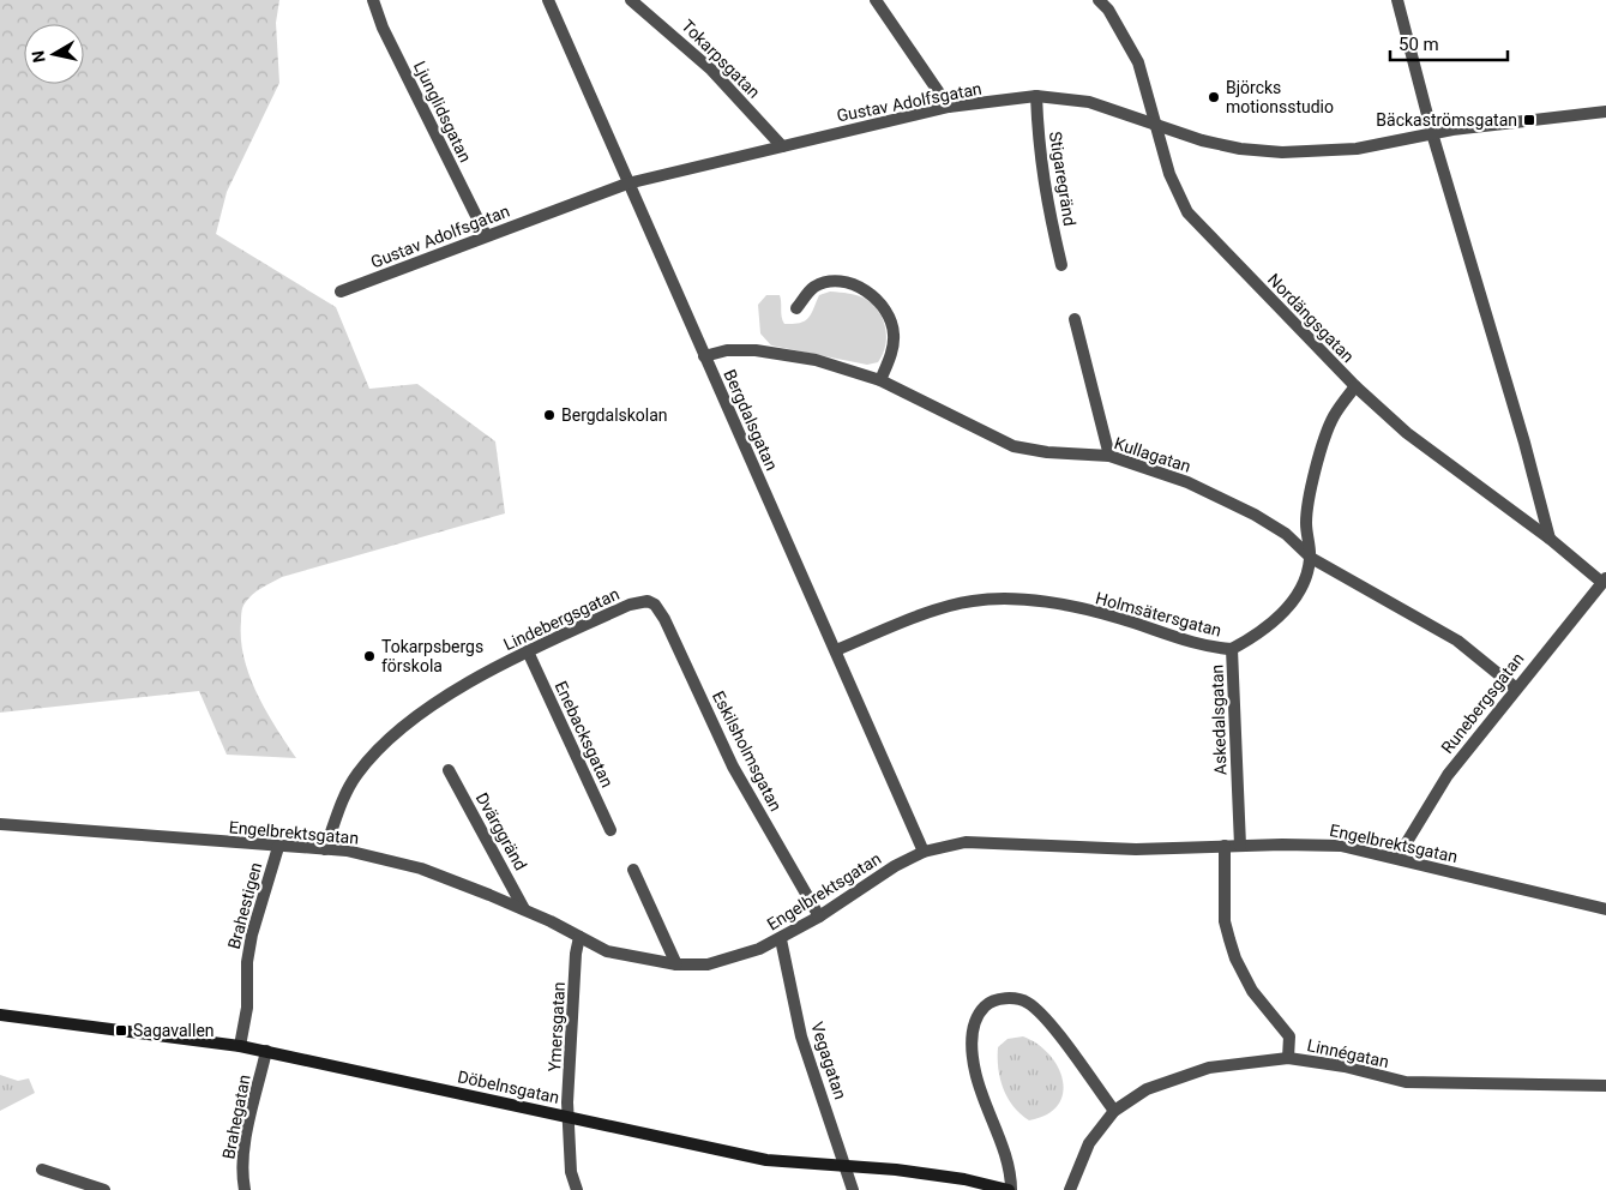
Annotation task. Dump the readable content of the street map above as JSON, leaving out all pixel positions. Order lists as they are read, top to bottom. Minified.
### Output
{"streets":{"street":["Tokarpsgatan","Gustav Adolfsgatan","Ljunglidsgatan","Stigaregränd","Nordängsgatan","Bergdalsgatan","Kullagatan","Holmsätersgatan","Lindebergsgatan","Runebergsgatan","Askedalsgatan","Enebacksgatan","Eskilsholmsgatan","Dvärggränd","Engelbrektsgatan","Brahestigen","Ymersgatan","Linnégatan","Vegagatan","Döbelnsgatan","Brahegatan"]},"crossings":[["Tokarpsgatan","Gustav Adolfsgatan"],["Gustav Adolfsgatan","Ljunglidsgatan"],["Gustav Adolfsgatan","Stigaregränd"],["Gustav Adolfsgatan","Nordängsgatan"],["Gustav Adolfsgatan","Bergdalsgatan"],["Nordängsgatan","Runebergsgatan"],["Nordängsgatan","Askedalsgatan"],["Bergdalsgatan","Kullagatan"],["Bergdalsgatan","Holmsätersgatan"],["Bergdalsgatan","Engelbrektsgatan"],["Kullagatan","Runebergsgatan"],["Kullagatan","Askedalsgatan"],["Holmsätersgatan","Askedalsgatan"],["Lindebergsgatan","Enebacksgatan"],["Lindebergsgatan","Eskilsholmsgatan"],["Lindebergsgatan","Engelbrektsgatan"],["Runebergsgatan","Engelbrektsgatan"],["Askedalsgatan","Engelbrektsgatan"],["Eskilsholmsgatan","Engelbrektsgatan"],["Dvärggränd","Engelbrektsgatan"],["Engelbrektsgatan","Brahestigen"],["Engelbrektsgatan","Ymersgatan"],["Engelbrektsgatan","Vegagatan"],["Brahestigen","Döbelnsgatan"],["Ymersgatan","Döbelnsgatan"],["Vegagatan","Döbelnsgatan"],["Döbelnsgatan","Brahegatan"]],"places":{"other":["Björcks motionsstudio","Bergdalskolan","Tokarpsbergs förskola"],"transit":["Bäckaströmsgatan","Sagavallen"]},"scale_bar":"50 m","north":"left"}
